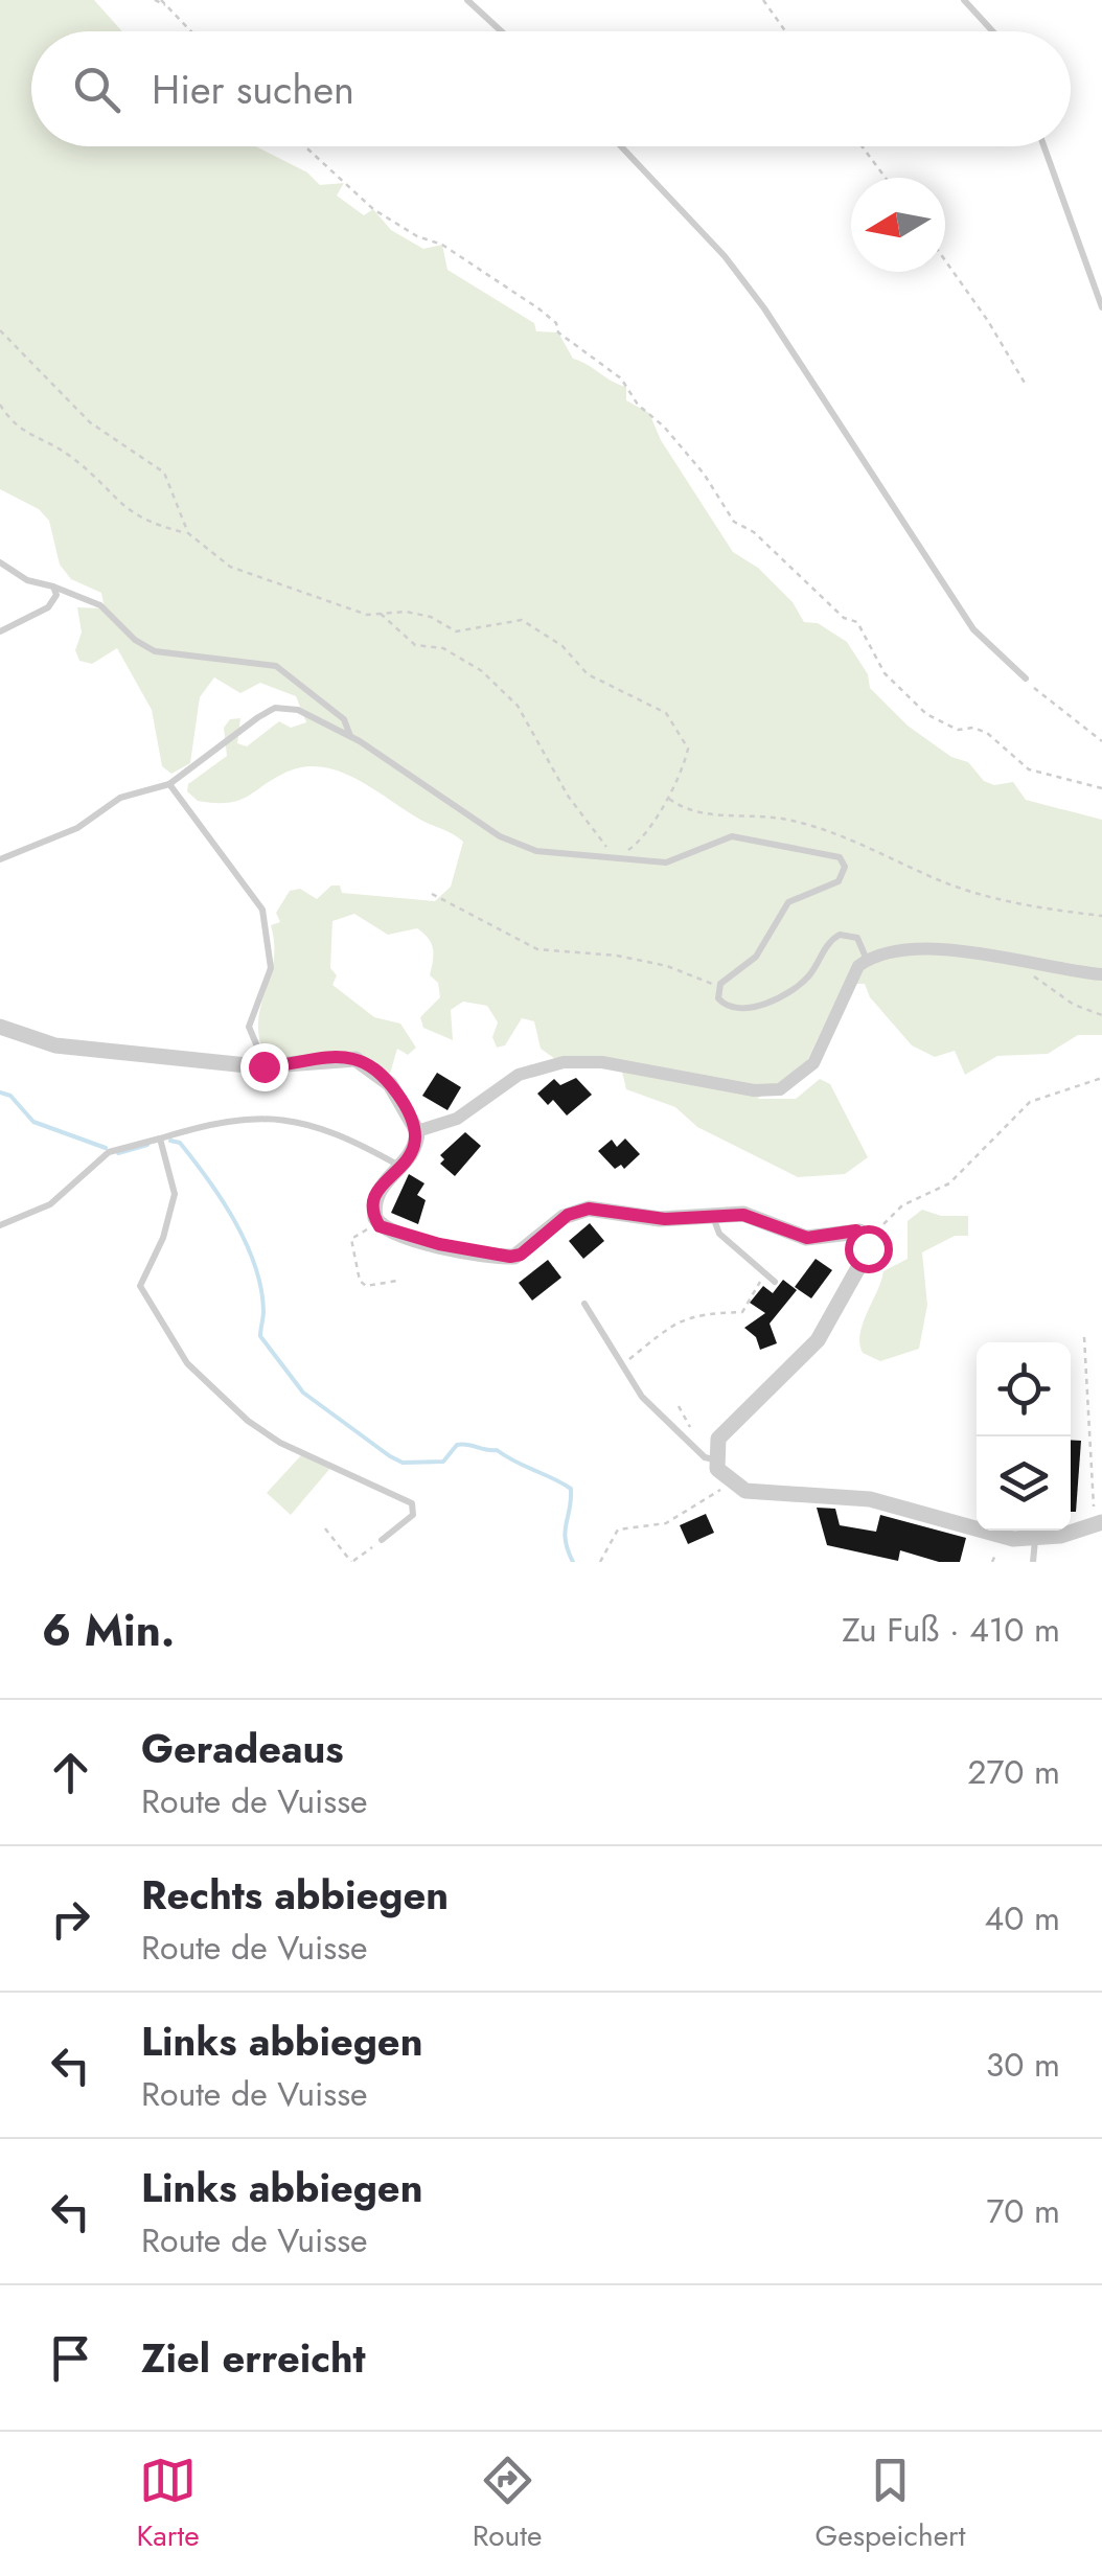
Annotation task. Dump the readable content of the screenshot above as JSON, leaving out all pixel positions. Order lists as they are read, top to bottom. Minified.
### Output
{"north":"left","page":{"search":"Hier suchen","heading":["6 Min.","Zu Fuß · 410 m"],"list":[["Geradeaus","Route de Vuisse","270 m"],["Rechts abbiegen","Route de Vuisse","40 m"],["Links abbiegen","Route de Vuisse","30 m"],["Links abbiegen","Route de Vuisse","70 m"],"Ziel erreicht"],"nav":["Karte","Route","Gespeichert"]}}
